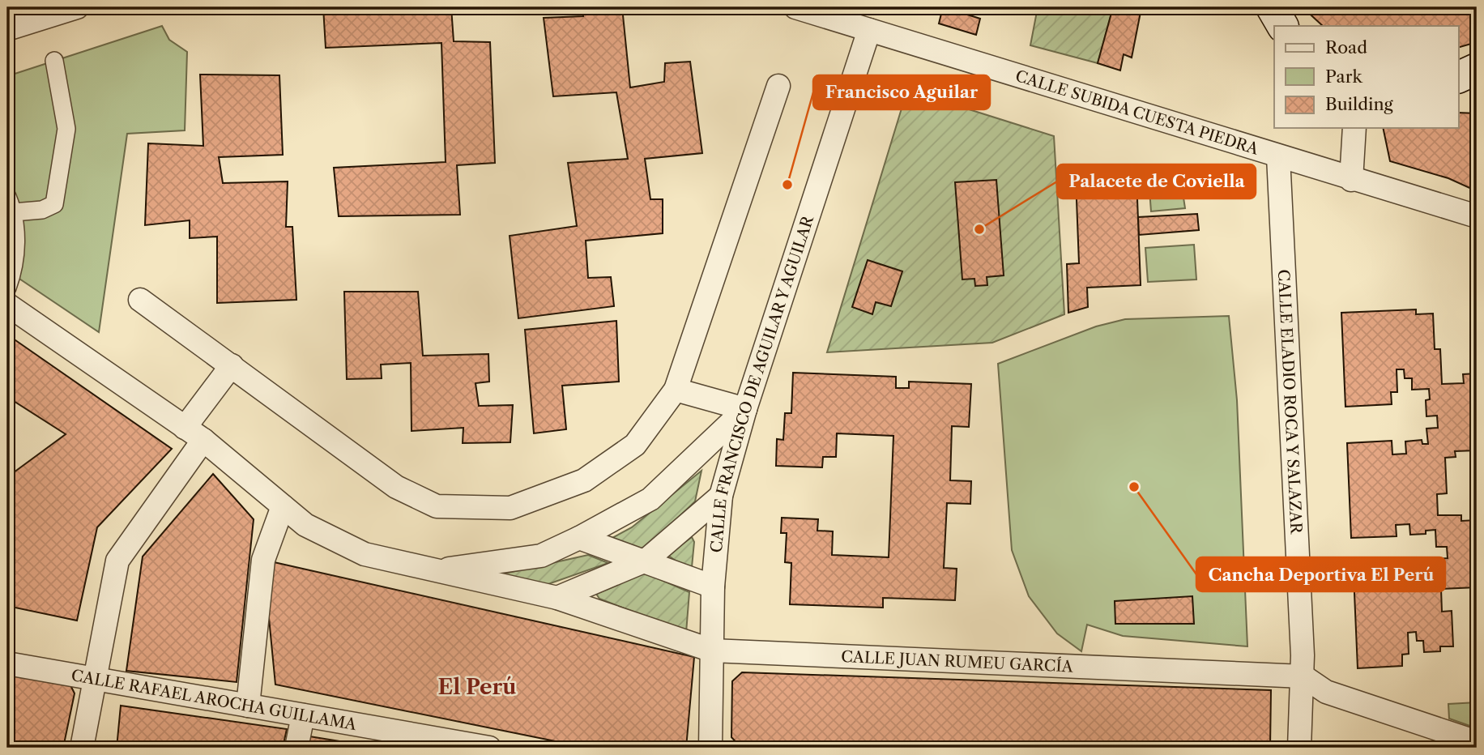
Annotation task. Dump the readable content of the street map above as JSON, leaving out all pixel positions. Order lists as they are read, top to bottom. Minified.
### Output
{"streets":{"street":["CALLE SUBIDA CUESTA PIEDRA","CALLE FRANCISCO DE AGUILAR Y AGUILAR","CALLE ELADIO ROCA Y SALAZAR","CALLE JUAN RUMEU GARCÍA","CALLE RAFAEL AROCHA GUILLAMA"]},"crossings":[["CALLE SUBIDA CUESTA PIEDRA","CALLE FRANCISCO DE AGUILAR Y AGUILAR"],["CALLE SUBIDA CUESTA PIEDRA","CALLE ELADIO ROCA Y SALAZAR"],["CALLE FRANCISCO DE AGUILAR Y AGUILAR","CALLE JUAN RUMEU GARCÍA"],["CALLE ELADIO ROCA Y SALAZAR","CALLE JUAN RUMEU GARCÍA"]],"districts":["El Perú"],"places":["Francisco Aguilar","Palacete de Coviella","Cancha Deportiva El Perú"],"legend":["Road","Park","Building"]}
